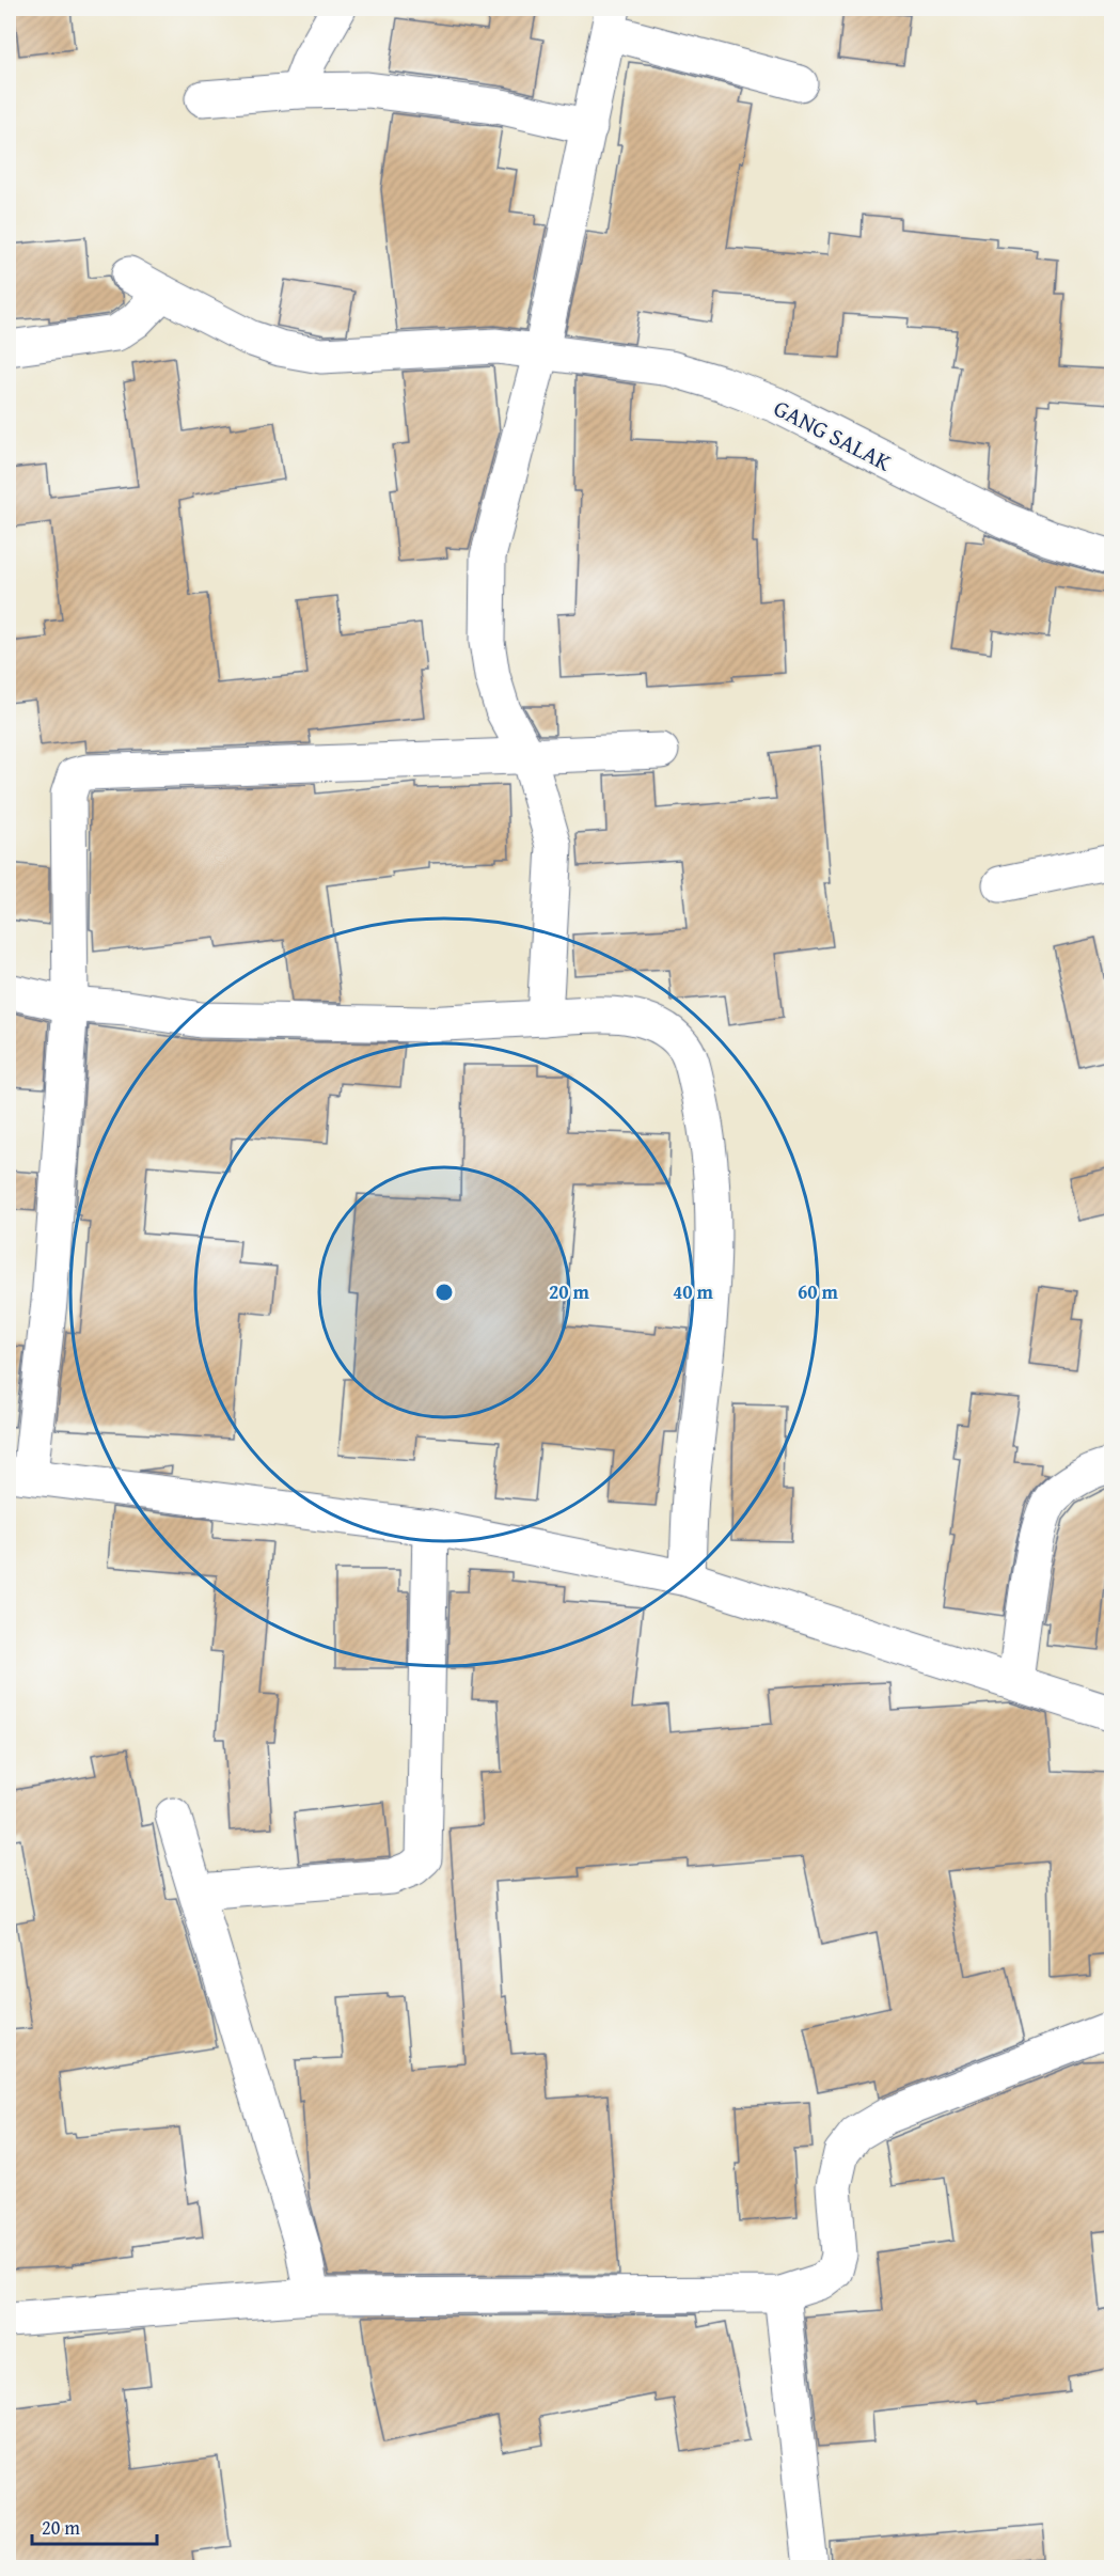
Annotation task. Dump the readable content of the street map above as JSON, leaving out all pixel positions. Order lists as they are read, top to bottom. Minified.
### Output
{"streets":{"street":["GANG SALAK"]},"scale_bar":"20 m","rings":["20 m","40 m","60 m"]}
